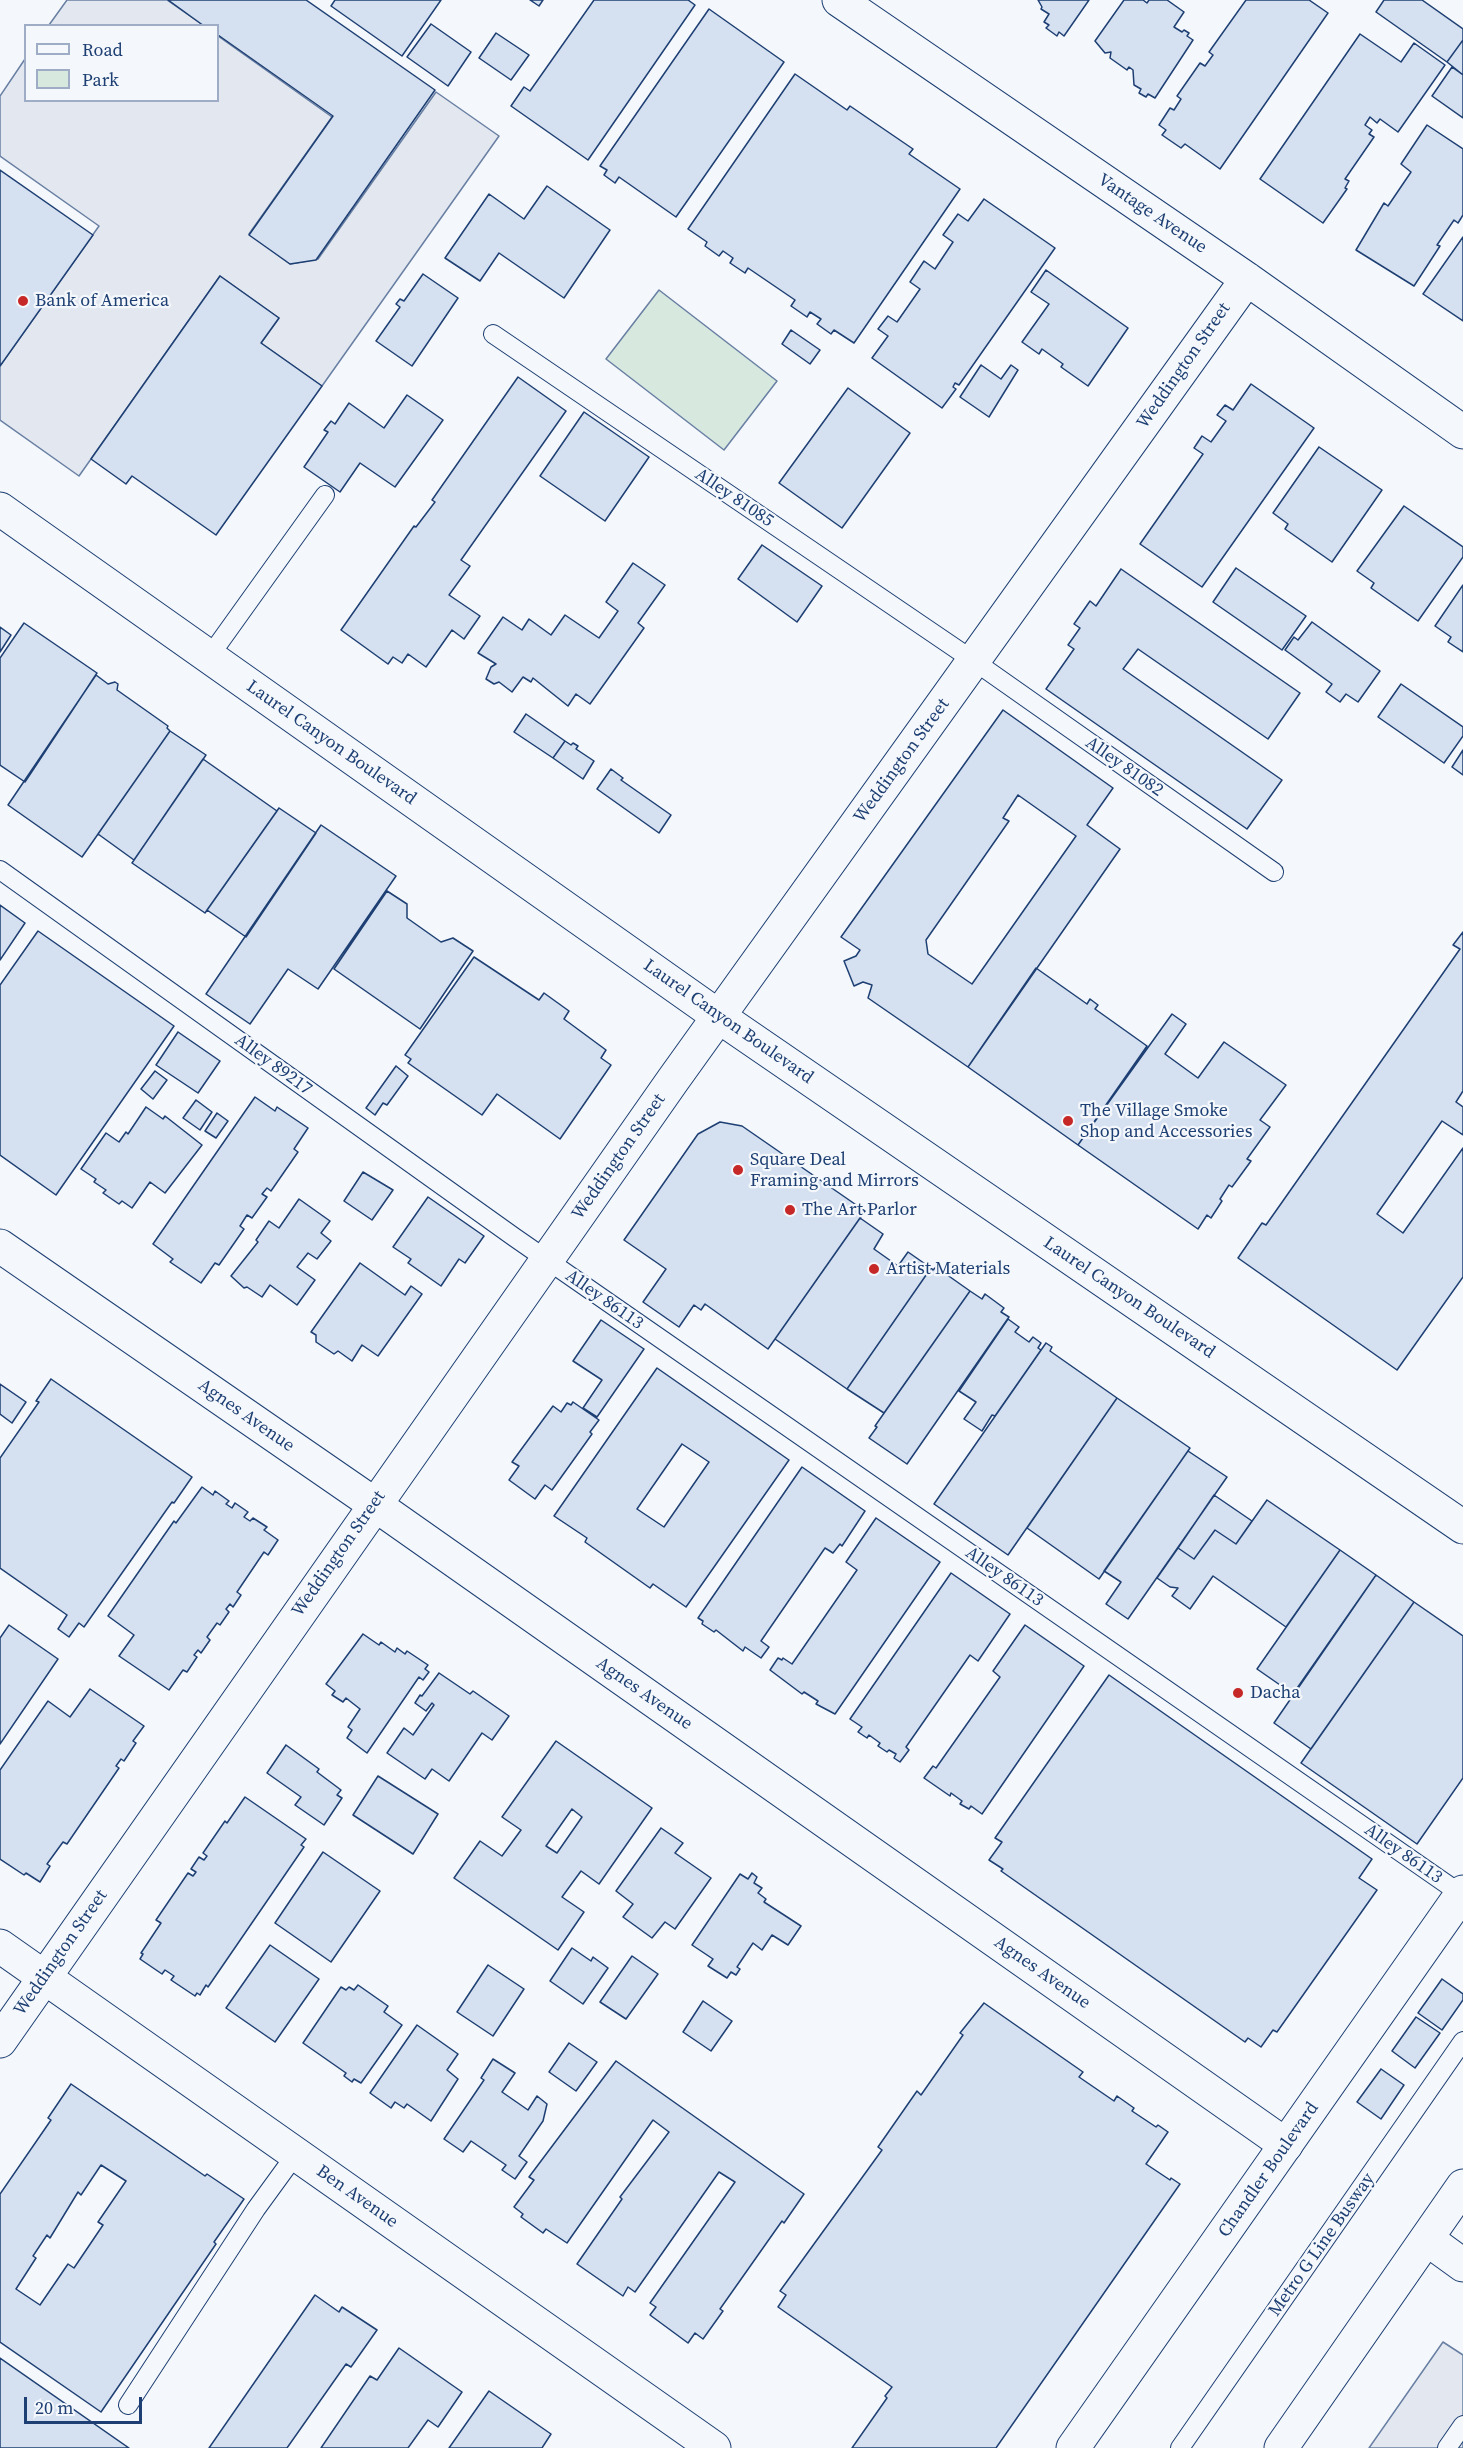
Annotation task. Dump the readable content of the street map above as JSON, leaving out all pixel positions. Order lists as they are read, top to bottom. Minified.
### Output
{"streets":{"street":["Vantage Avenue","Weddington Street","Laurel Canyon Boulevard","Agnes Avenue","Chandler Boulevard","Ben Avenue"],"lane":["Alley 81085","Alley 81082","Alley 89217","Alley 86113","Metro G Line Busway"]},"crossings":[["Vantage Avenue","Weddington Street"],["Weddington Street","Alley 81085"],["Weddington Street","Laurel Canyon Boulevard"],["Weddington Street","Alley 81082"],["Weddington Street","Alley 89217"],["Weddington Street","Alley 86113"],["Weddington Street","Agnes Avenue"],["Weddington Street","Ben Avenue"],["Alley 81085","Alley 81082"],["Alley 89217","Alley 86113"],["Alley 86113","Chandler Boulevard"],["Agnes Avenue","Chandler Boulevard"]],"places":["Bank of America","The Village Smoke Shop and Accessories","Square Deal Framing and Mirrors","The Art Parlor","Artist Materials","Dacha"],"legend":["Road","Park"],"scale_bar":"20 m"}
